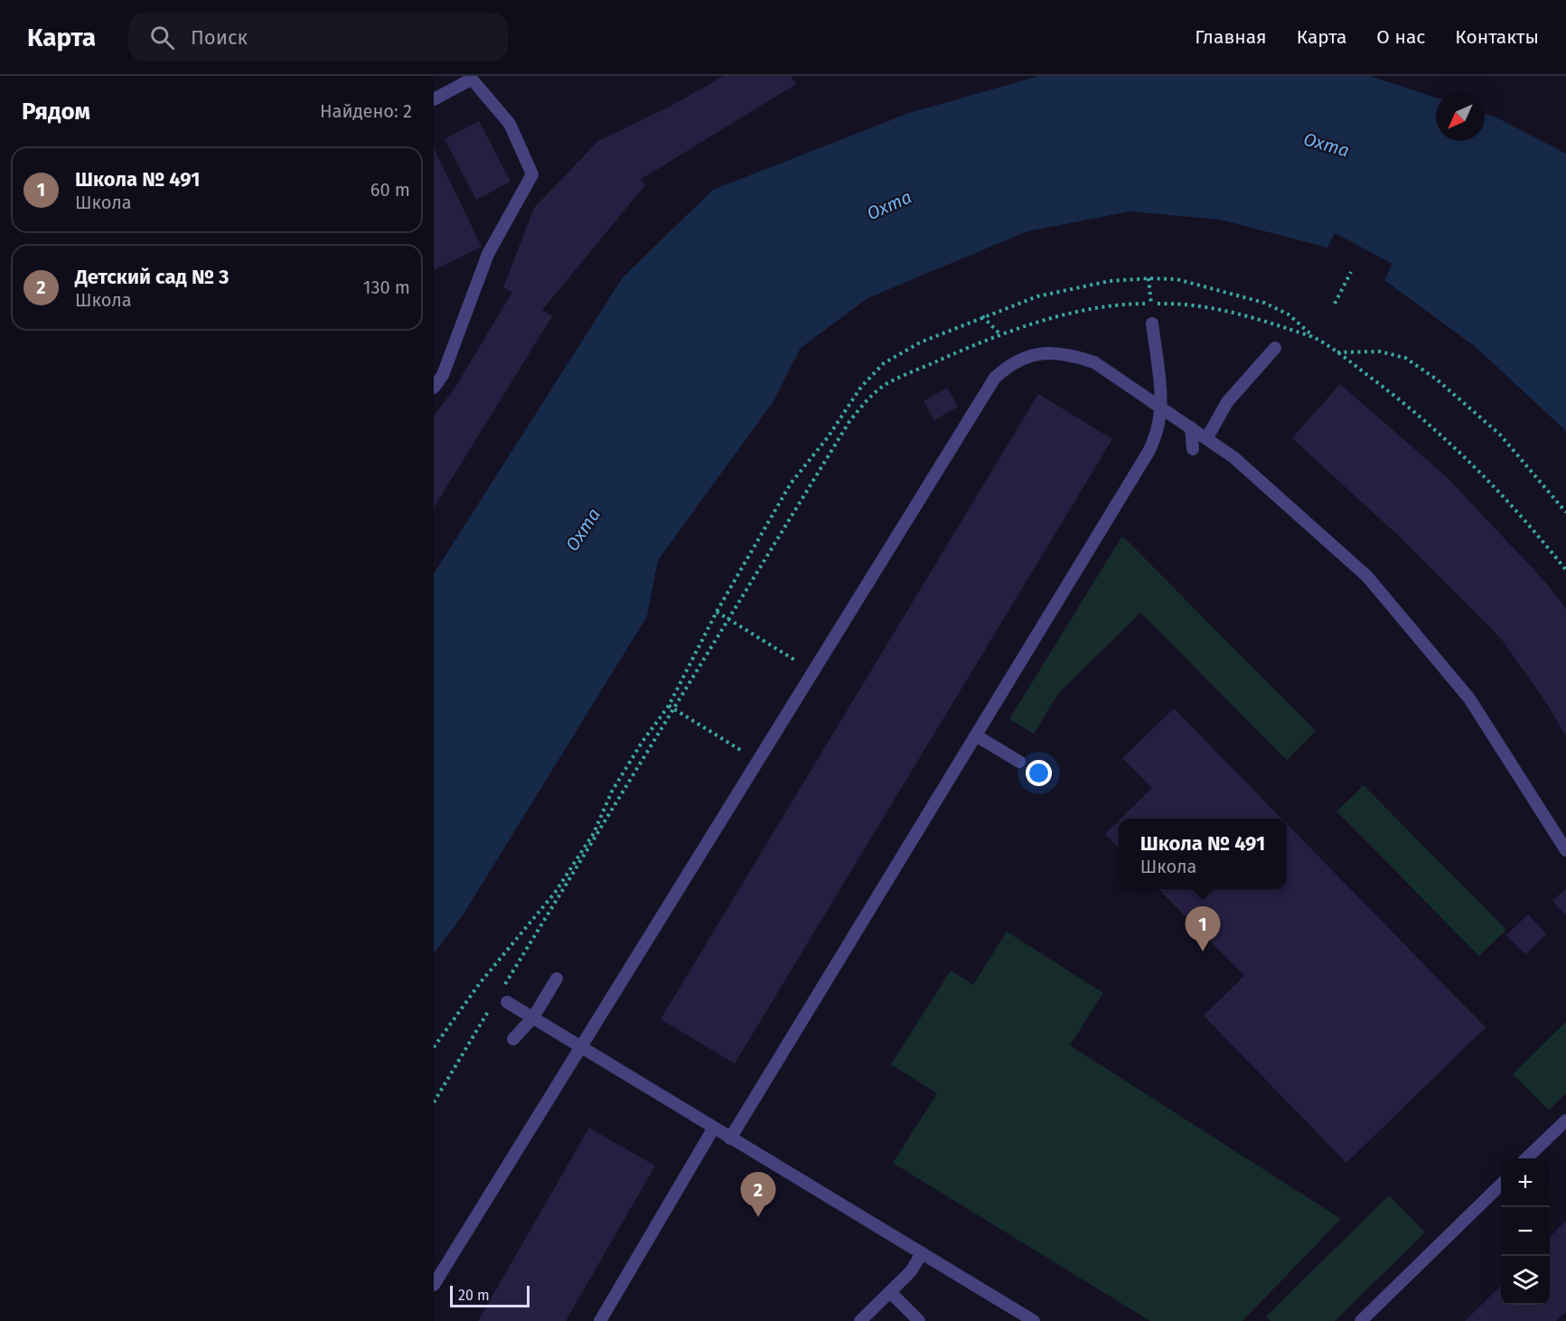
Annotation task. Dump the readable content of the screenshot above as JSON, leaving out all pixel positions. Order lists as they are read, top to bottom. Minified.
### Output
{"water":["Охта"],"scale_bar":"20 m","north":"bottom left","page":{"header":"Карта","search":"Поиск","nav":["Главная","Карта","О нас","Контакты"],"heading":["Рядом","Найдено: 2"],"list":[{"mark":"1","name":"Школа № 491","note":"Школа","value":"60 m"},{"mark":"2","name":"Детский сад № 3","note":"Школа","value":"130 m"}],"popup":["Школа № 491","Школа"],"pins":["1","2"],"map_buttons":["+","−"],"scale":"20 m"}}
